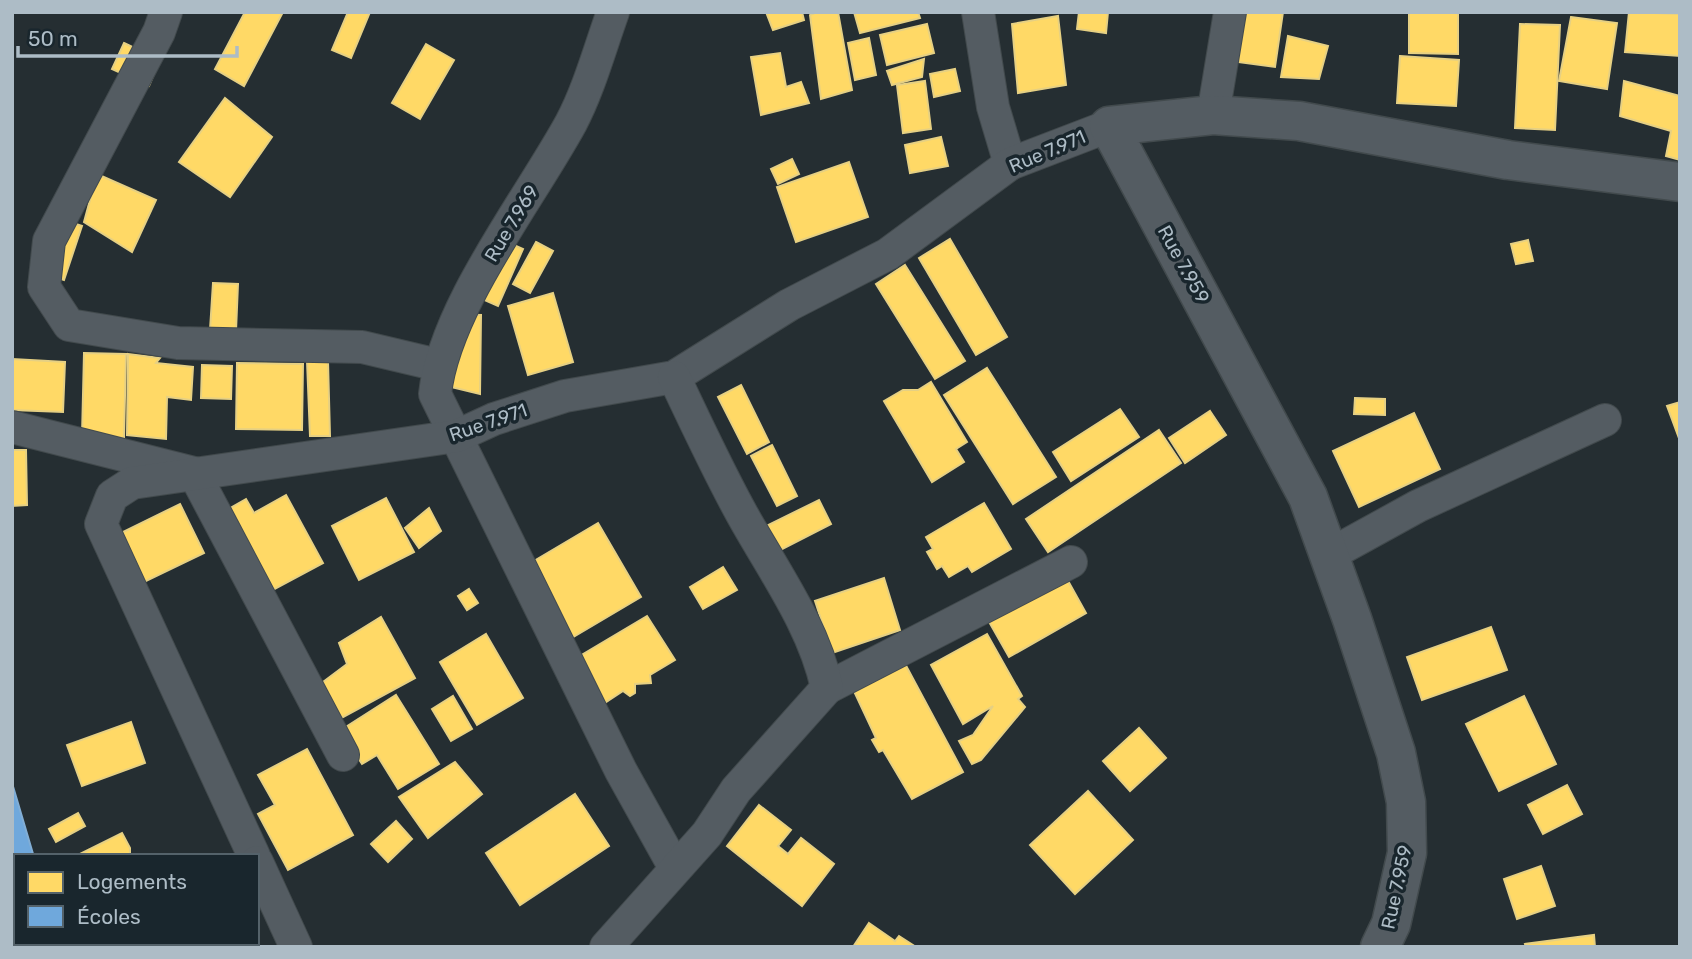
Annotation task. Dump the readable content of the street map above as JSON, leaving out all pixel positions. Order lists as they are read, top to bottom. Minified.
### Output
{"streets":{"street":["Rue 7.971","Rue 7.969","Rue 7.959"]},"crossings":[["Rue 7.971","Rue 7.969"],["Rue 7.971","Rue 7.959"]],"legend":["Logements","Écoles"],"scale_bar":"50 m"}
